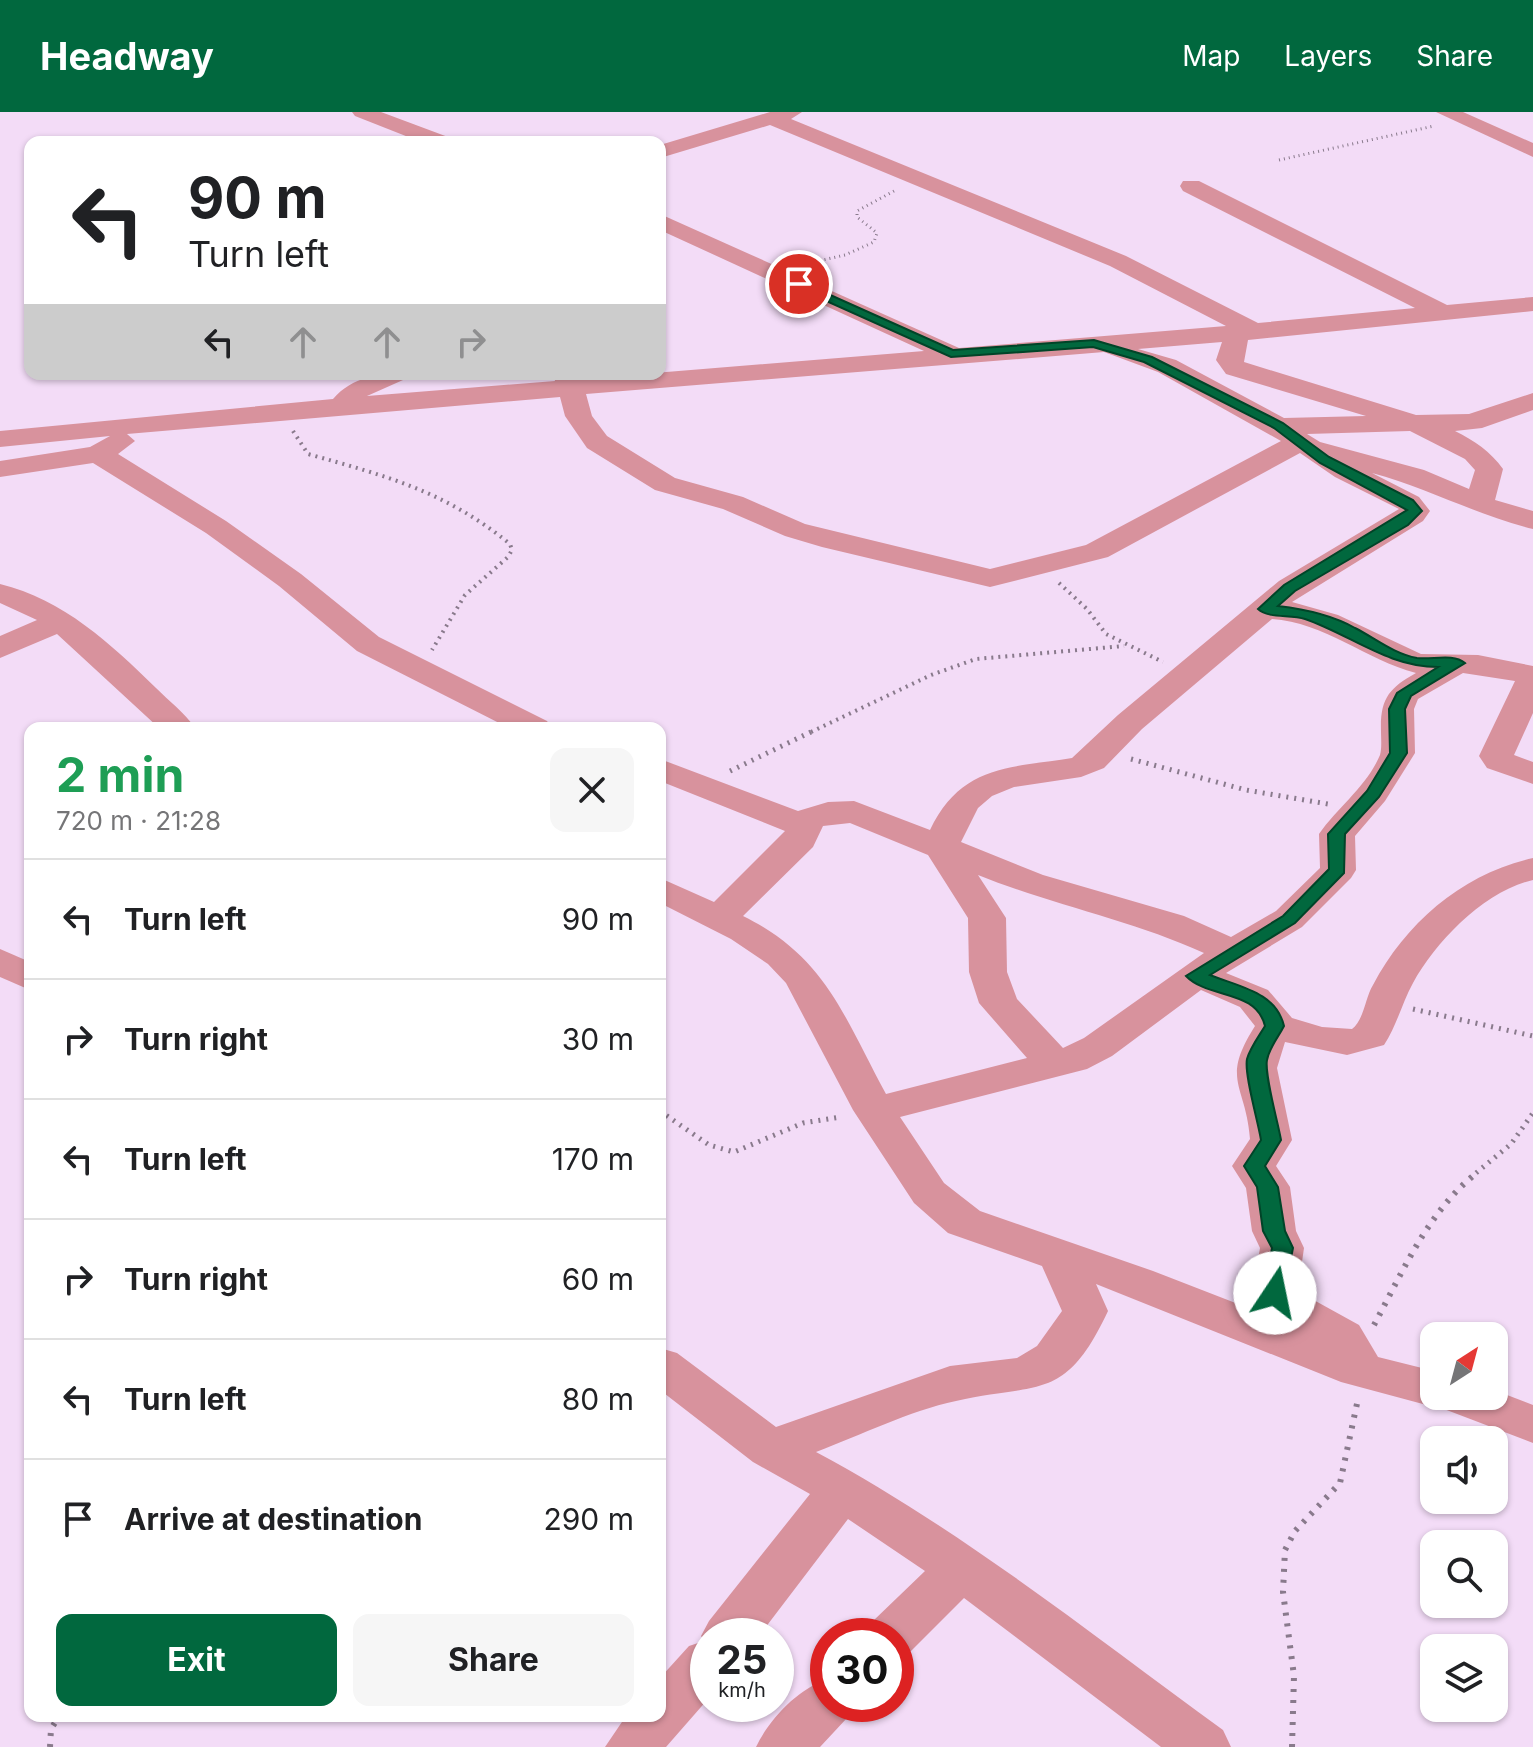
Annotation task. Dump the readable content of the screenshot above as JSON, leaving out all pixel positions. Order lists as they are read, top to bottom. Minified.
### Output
{"north":"top right","page":{"header":"Headway","nav":["Map","Layers","Share"],"turn":["90 m","Turn left"],"heading":["2 min","720 m · 21:28"],"list":[{"name":"Turn left","value":"90 m"},{"name":"Turn right","value":"30 m"},{"name":"Turn left","value":"170 m"},{"name":"Turn right","value":"60 m"},{"name":"Turn left","value":"80 m"},{"name":"Arrive at destination","value":"290 m"}],"buttons":["Exit","Share"],"speed":"25 km/h","limit":"30"}}
